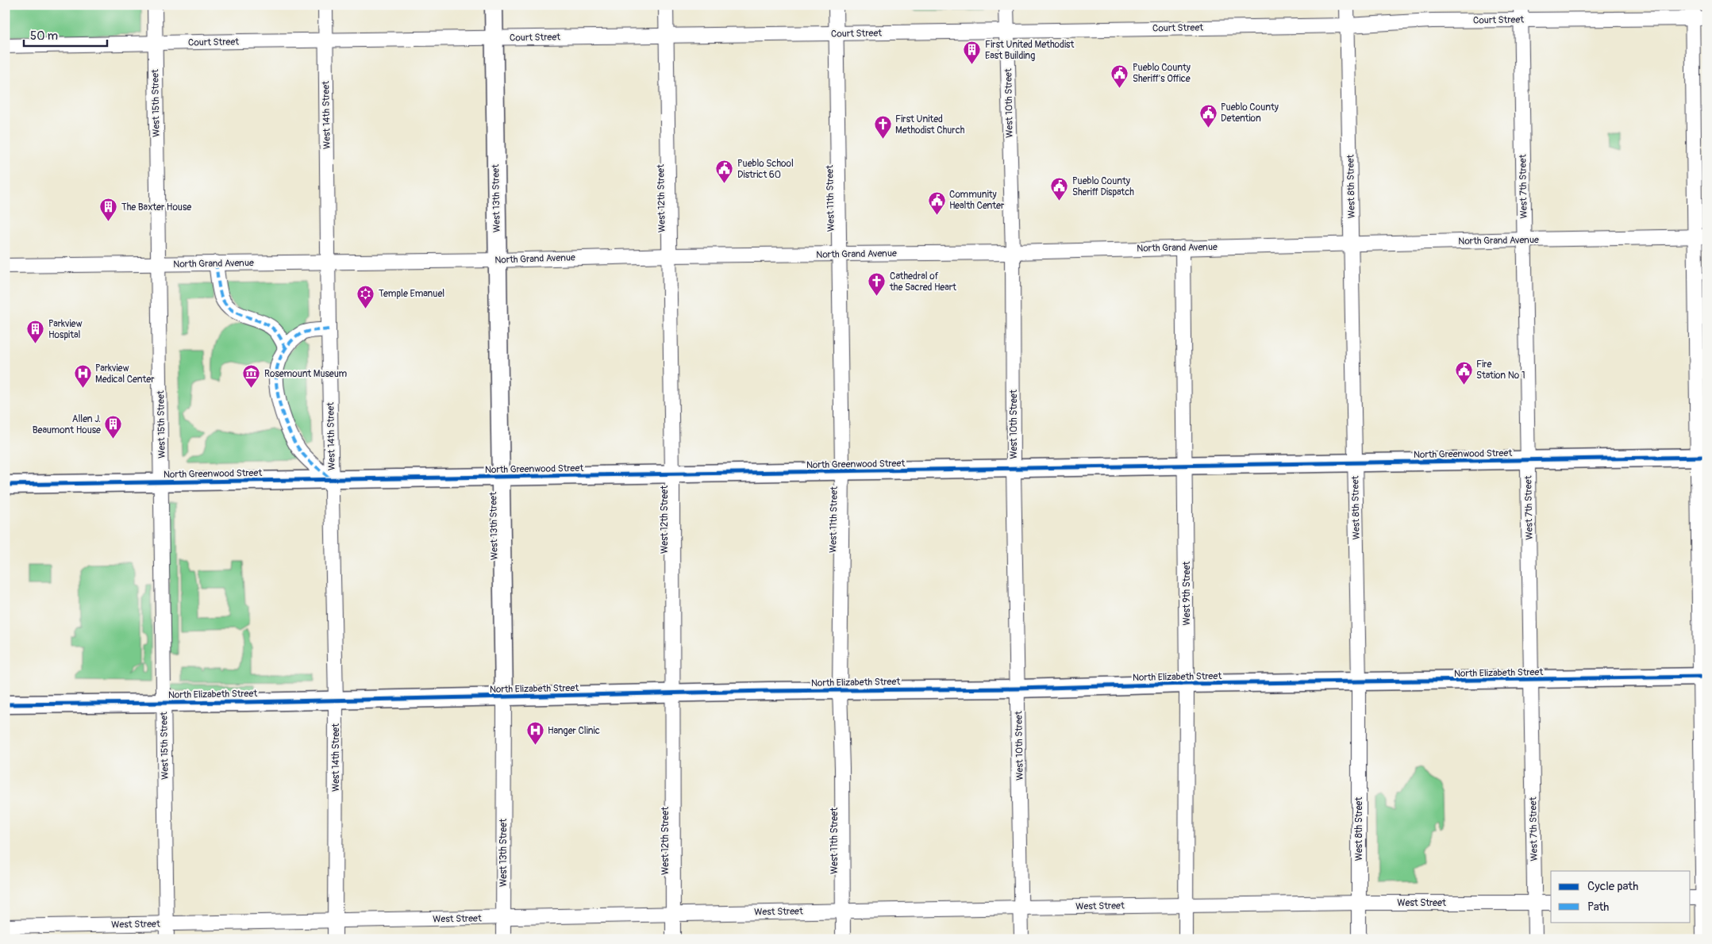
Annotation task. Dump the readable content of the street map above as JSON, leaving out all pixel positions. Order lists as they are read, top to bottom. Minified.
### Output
{"streets":{"main road":["West 13th Street","North Greenwood Street","North Elizabeth Street"],"street":["Court Street","West 15th Street","West 10th Street","West 14th Street","West 8th Street","West 7th Street","West 12th Street","West 11th Street","North Grand Avenue","West 9th Street","West Street"]},"crossings":[["Court Street","West 15th Street"],["Court Street","West 10th Street"],["Court Street","West 14th Street"],["Court Street","West 8th Street"],["Court Street","West 7th Street"],["Court Street","West 13th Street"],["Court Street","West 12th Street"],["Court Street","West 11th Street"],["West 15th Street","North Grand Avenue"],["West 15th Street","North Greenwood Street"],["West 15th Street","North Elizabeth Street"],["West 15th Street","West Street"],["West 10th Street","North Grand Avenue"],["West 10th Street","North Greenwood Street"],["West 10th Street","North Elizabeth Street"],["West 10th Street","West Street"],["West 14th Street","North Grand Avenue"],["West 14th Street","North Greenwood Street"],["West 14th Street","North Elizabeth Street"],["West 14th Street","West Street"],["West 8th Street","North Grand Avenue"],["West 8th Street","North Greenwood Street"],["West 8th Street","North Elizabeth Street"],["West 8th Street","West Street"],["West 7th Street","North Grand Avenue"],["West 7th Street","North Greenwood Street"],["West 7th Street","North Elizabeth Street"],["West 7th Street","West Street"],["West 13th Street","North Grand Avenue"],["West 13th Street","North Greenwood Street"],["West 13th Street","North Elizabeth Street"],["West 13th Street","West Street"],["West 12th Street","North Grand Avenue"],["West 12th Street","North Greenwood Street"],["West 12th Street","North Elizabeth Street"],["West 12th Street","West Street"],["West 11th Street","North Grand Avenue"],["West 11th Street","North Greenwood Street"],["West 11th Street","North Elizabeth Street"],["West 11th Street","West Street"],["North Grand Avenue","West 9th Street"],["North Greenwood Street","West 9th Street"],["West 9th Street","North Elizabeth Street"],["West 9th Street","West Street"]],"places":{"building":["First United Methodist East Building","The Baxter House","Parkview Hospital","Allen J. Beaumont House"],"public building":["Pueblo County Sheriff's Office","Pueblo County Detention","Pueblo School District 60","Pueblo County Sheriff Dispatch","Community Health Center","Fire Station No 1"],"church":["First United Methodist Church","Cathedral of the Sacred Heart"],"synagogue":["Temple Emanuel"],"hospital":["Parkview Medical Center","Hanger Clinic"],"museum":["Rosemount Museum"]},"legend":["Cycle path","Path"],"scale_bar":"50 m"}
